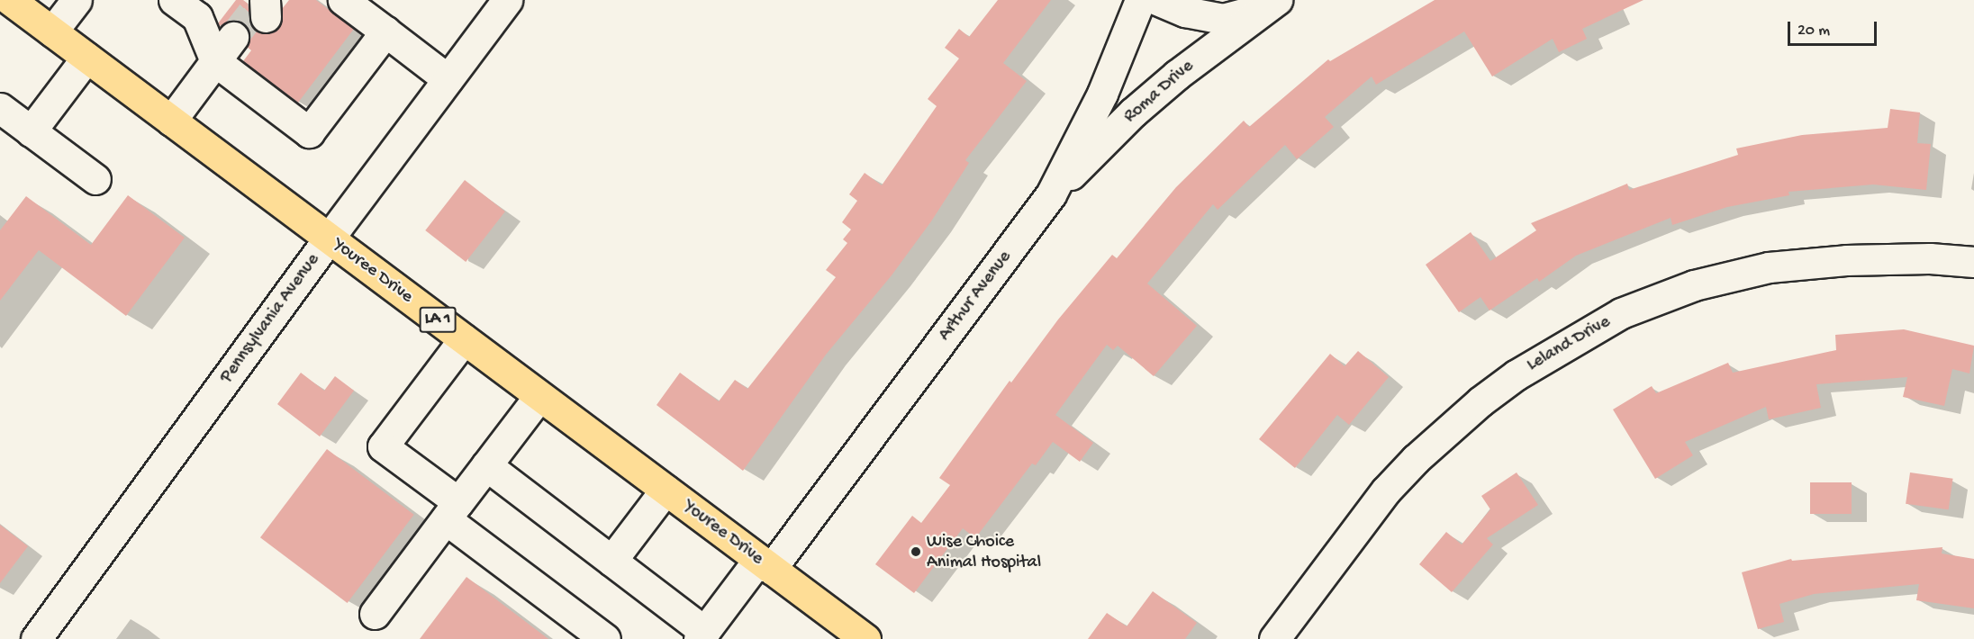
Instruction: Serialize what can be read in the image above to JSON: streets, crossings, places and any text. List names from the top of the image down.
{
  "streets": {
    "main road": ["Youree Drive", "LA 1"],
    "street": [
      "Roma Drive",
      "Arthur Avenue",
      "Pennsylvania Avenue",
      "Leland Drive"
    ]
  },
  "crossings": [
    ["Roma Drive", "Arthur Avenue"],
    ["Youree Drive", "Arthur Avenue"],
    ["Youree Drive", "Pennsylvania Avenue"]
  ],
  "places": ["Wise Choice Animal Hospital"],
  "scale_bar": "20 m"
}
